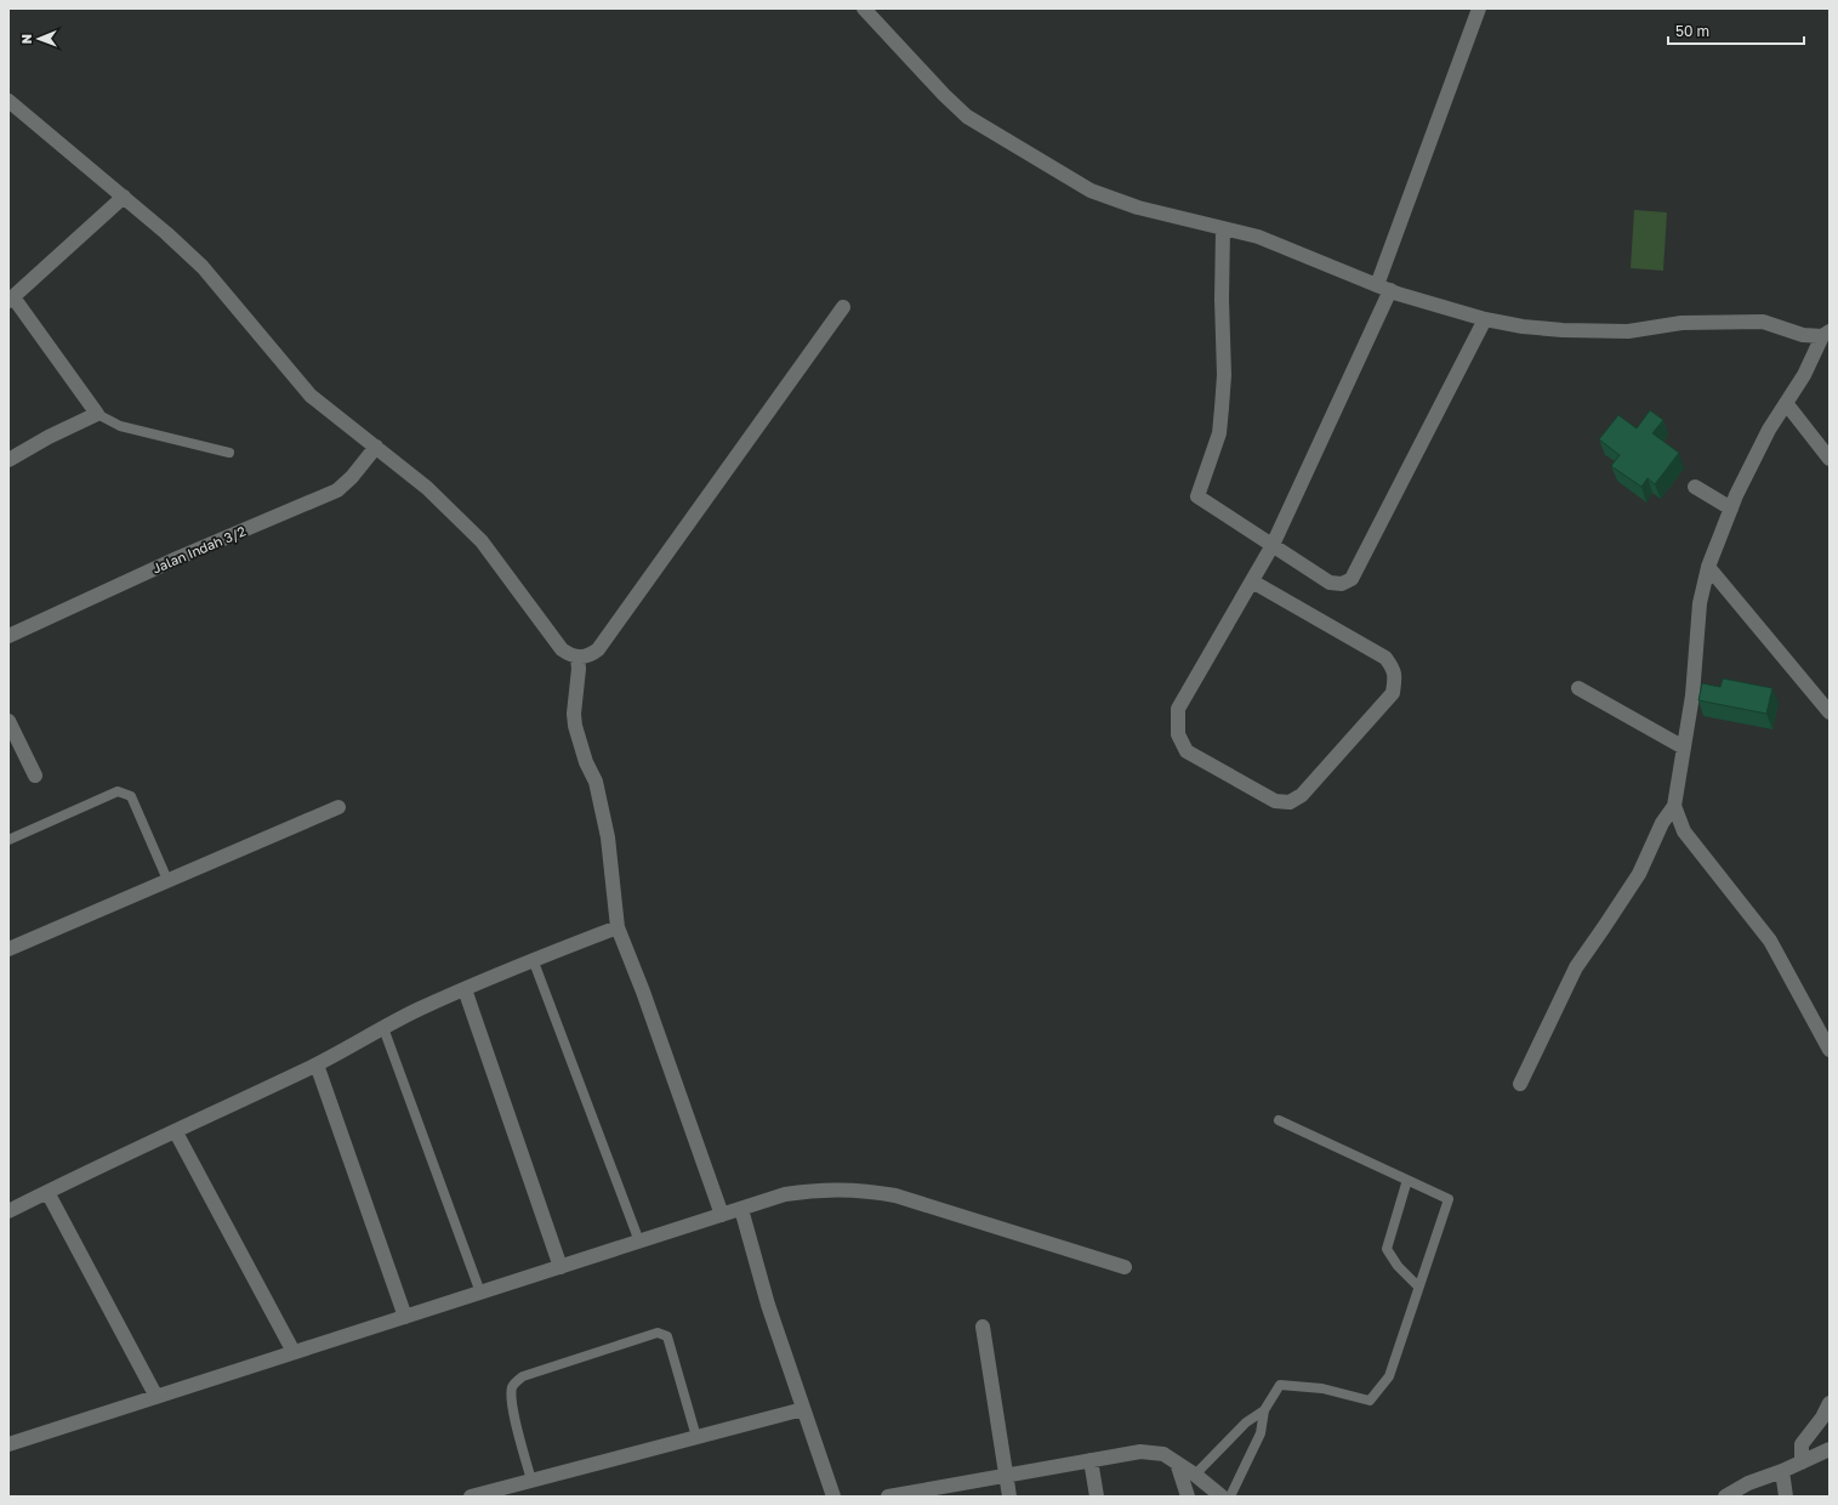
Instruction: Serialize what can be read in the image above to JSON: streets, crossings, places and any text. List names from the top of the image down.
{
  "streets": {
    "street": ["Jalan Indah 3/2"]
  },
  "scale_bar": "50 m",
  "north": "left"
}
